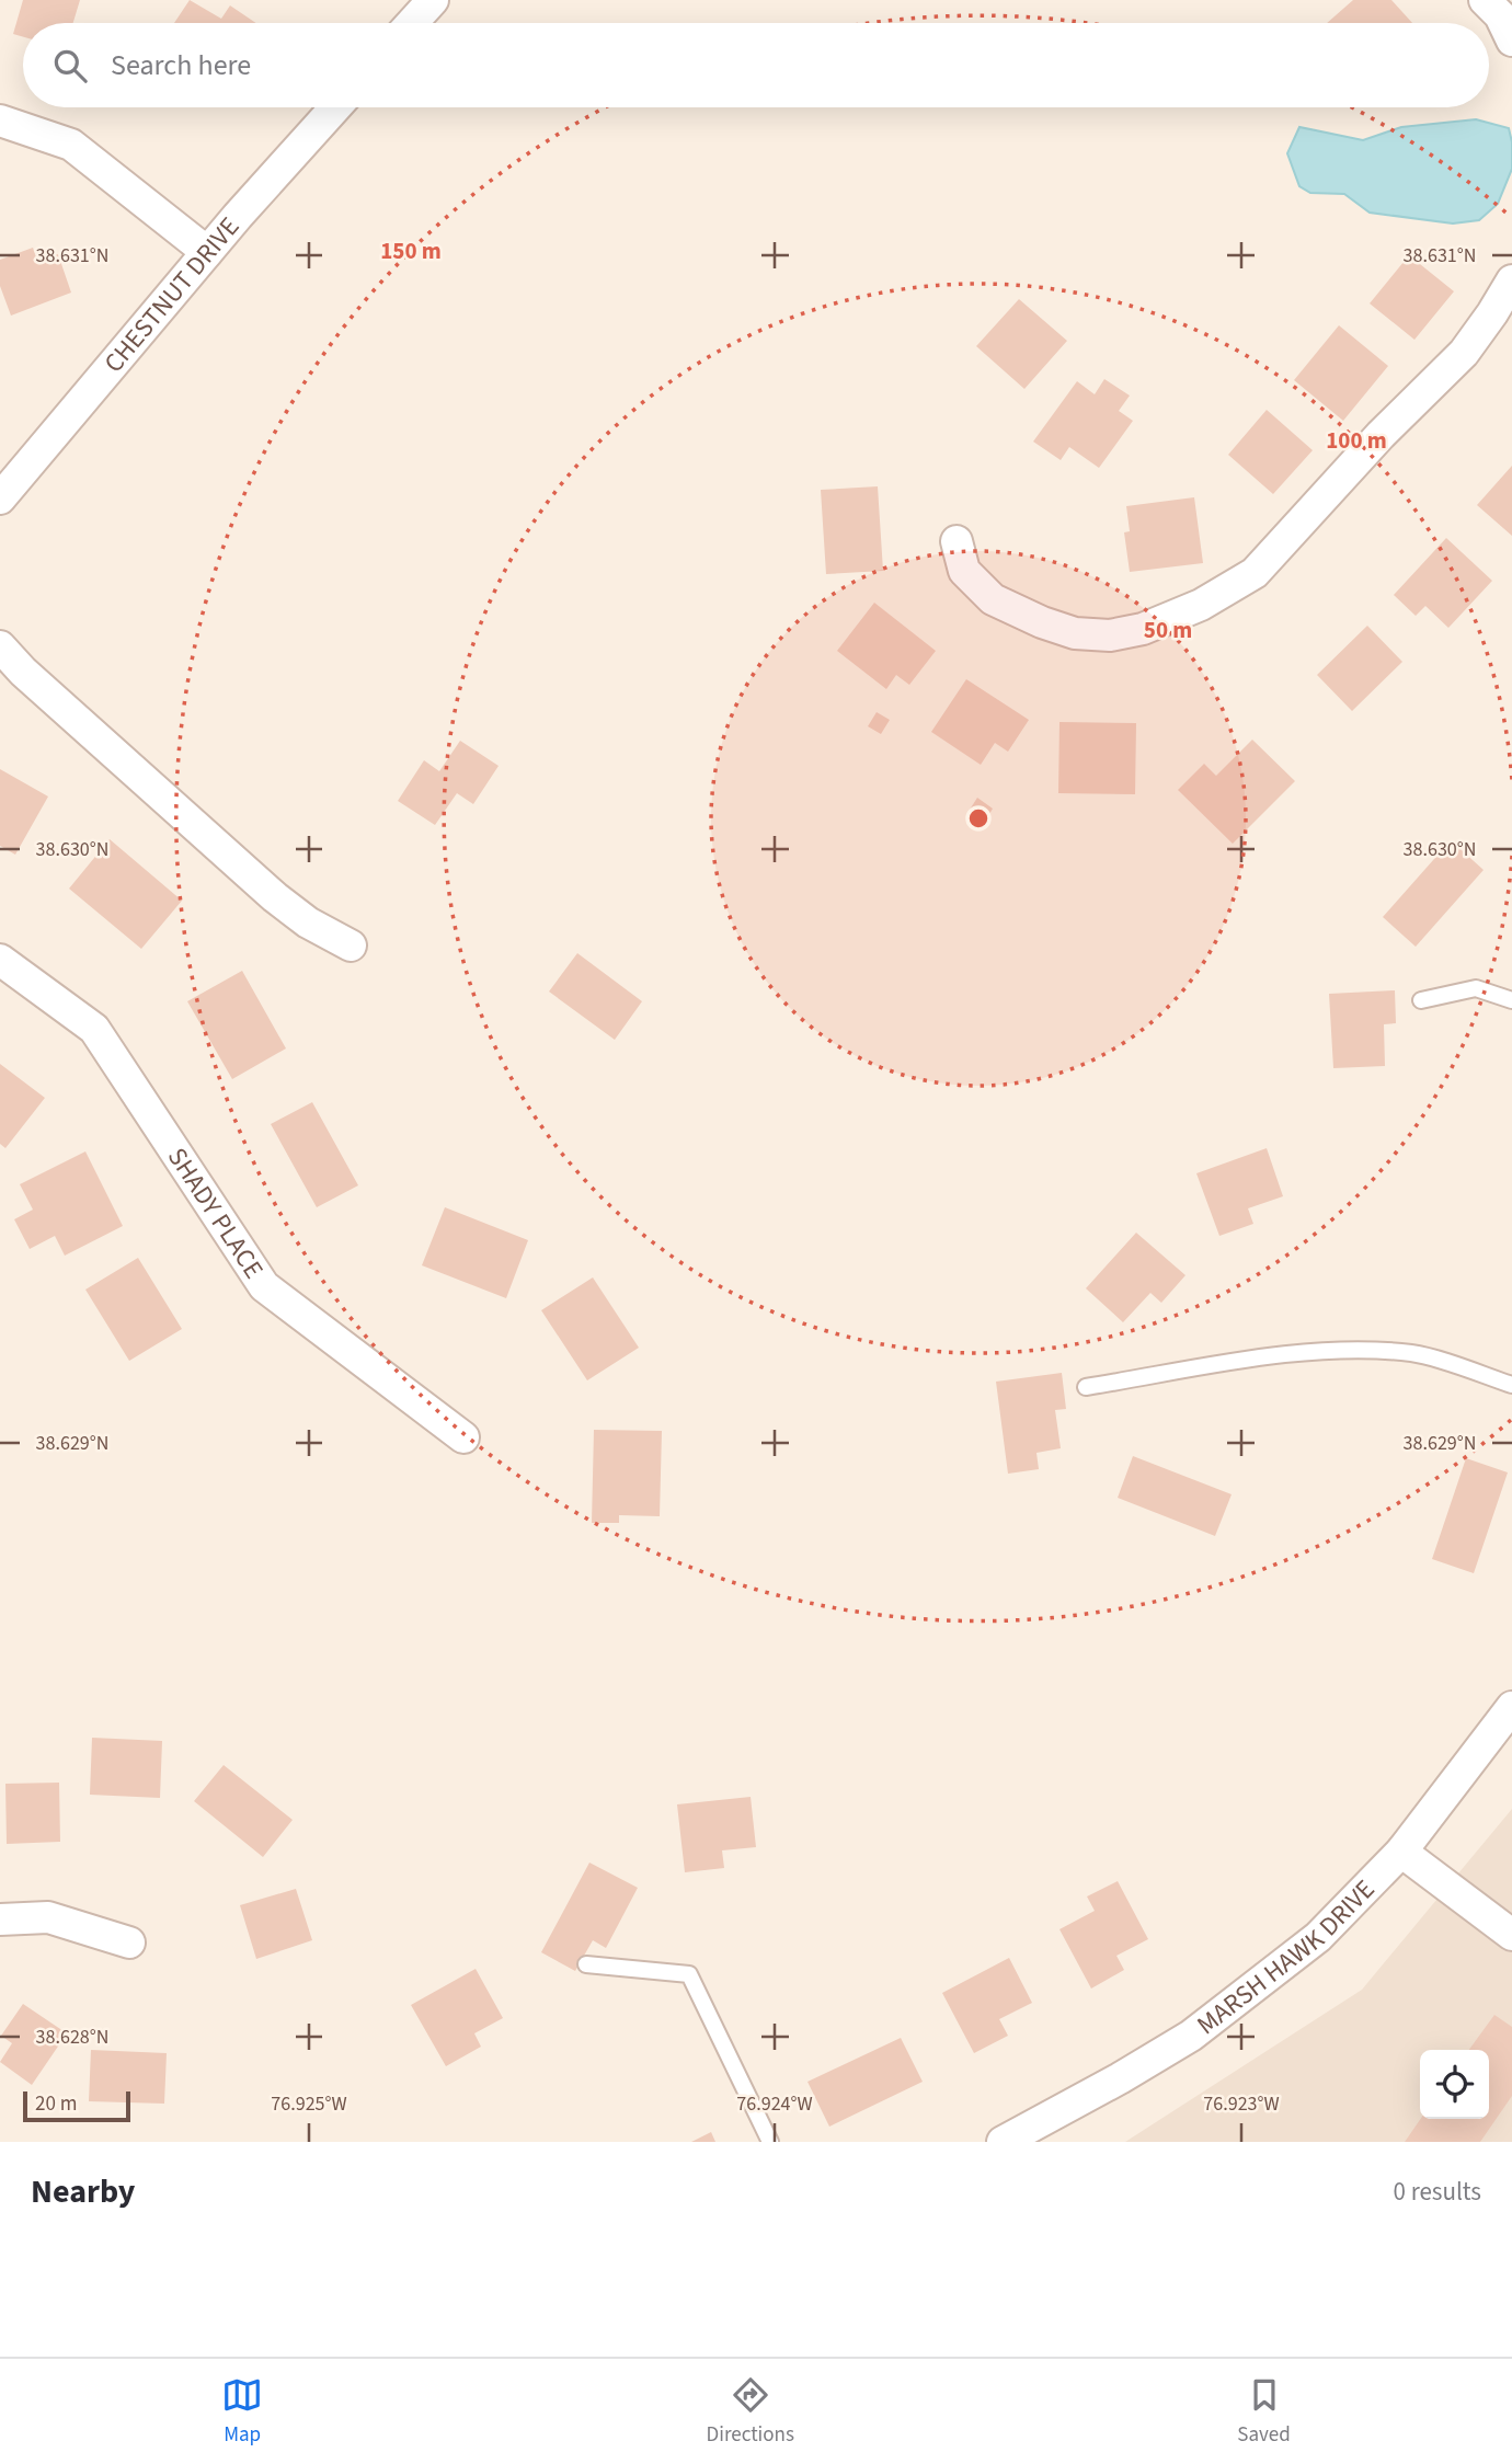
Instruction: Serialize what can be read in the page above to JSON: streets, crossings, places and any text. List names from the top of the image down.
{
  "streets": {
    "street": ["CHESTNUT DRIVE", "SHADY PLACE", "MARSH HAWK DRIVE"]
  },
  "scale_bar": "20 m",
  "page": {
    "search": "Search here",
    "scale": "20 m",
    "heading": ["Nearby", "0 results"],
    "nav": ["Map", "Directions", "Saved"]
  },
  "coordinates": [
    "38.631°N",
    "38.630°N",
    "38.629°N",
    "38.628°N",
    "76.925°W",
    "76.924°W",
    "76.923°W"
  ],
  "rings": ["150 m", "100 m", "50 m"]
}
